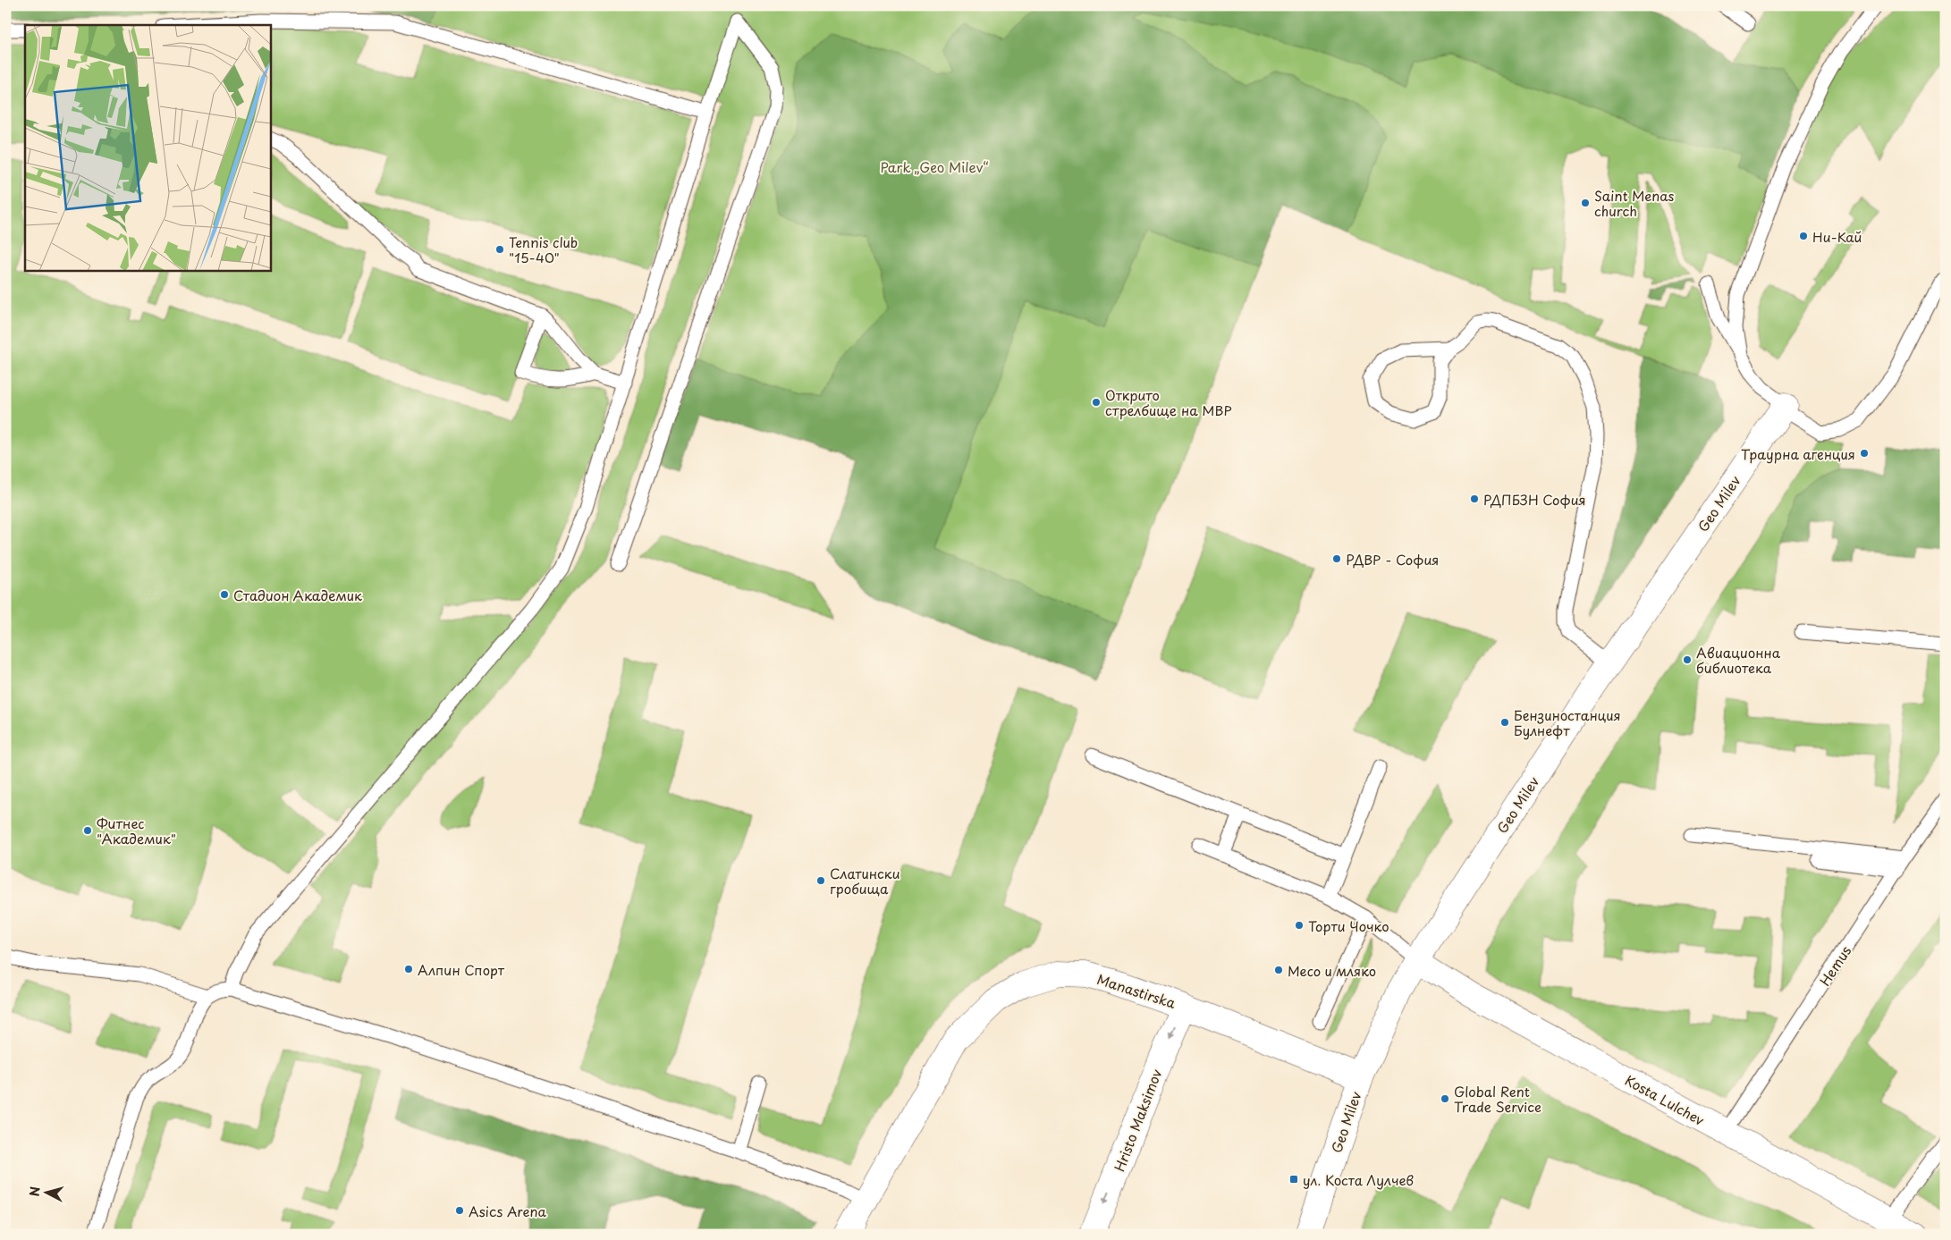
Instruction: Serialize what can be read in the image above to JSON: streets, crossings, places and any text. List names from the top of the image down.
{
  "streets": {
    "street": [
      "Geo Milev",
      "Manastirska",
      "Kosta Lulchev",
      "Hristo Maksimov"
    ],
    "lane": ["Hemus"]
  },
  "crossings": [
    ["Geo Milev", "Manastirska"],
    ["Geo Milev", "Kosta Lulchev"],
    ["Hemus", "Kosta Lulchev"],
    ["Manastirska", "Hristo Maksimov"]
  ],
  "one_way": ["Hristo Maksimov"],
  "parks": ["Park „Geo Milev“"],
  "places": {
    "other": [
      "Saint Menas church",
      "Ни-Кай",
      "Tennis club \"15-40\"",
      "Открито стрелбище на МВР",
      "Траурна агенция",
      "РДПБЗН София",
      "РДВР - София",
      "Стадион Академик",
      "Авиационна библиотека",
      "Бензиностанция Булнефт",
      "Фитнес \"Академик\"",
      "Слатински гробища",
      "Торти Чочко",
      "Алпин Спорт",
      "Месо и мляко",
      "Global Rent Trade Service",
      "Asics Arena"
    ],
    "transit": ["ул. Коста Лулчев"]
  },
  "north": "left"
}
